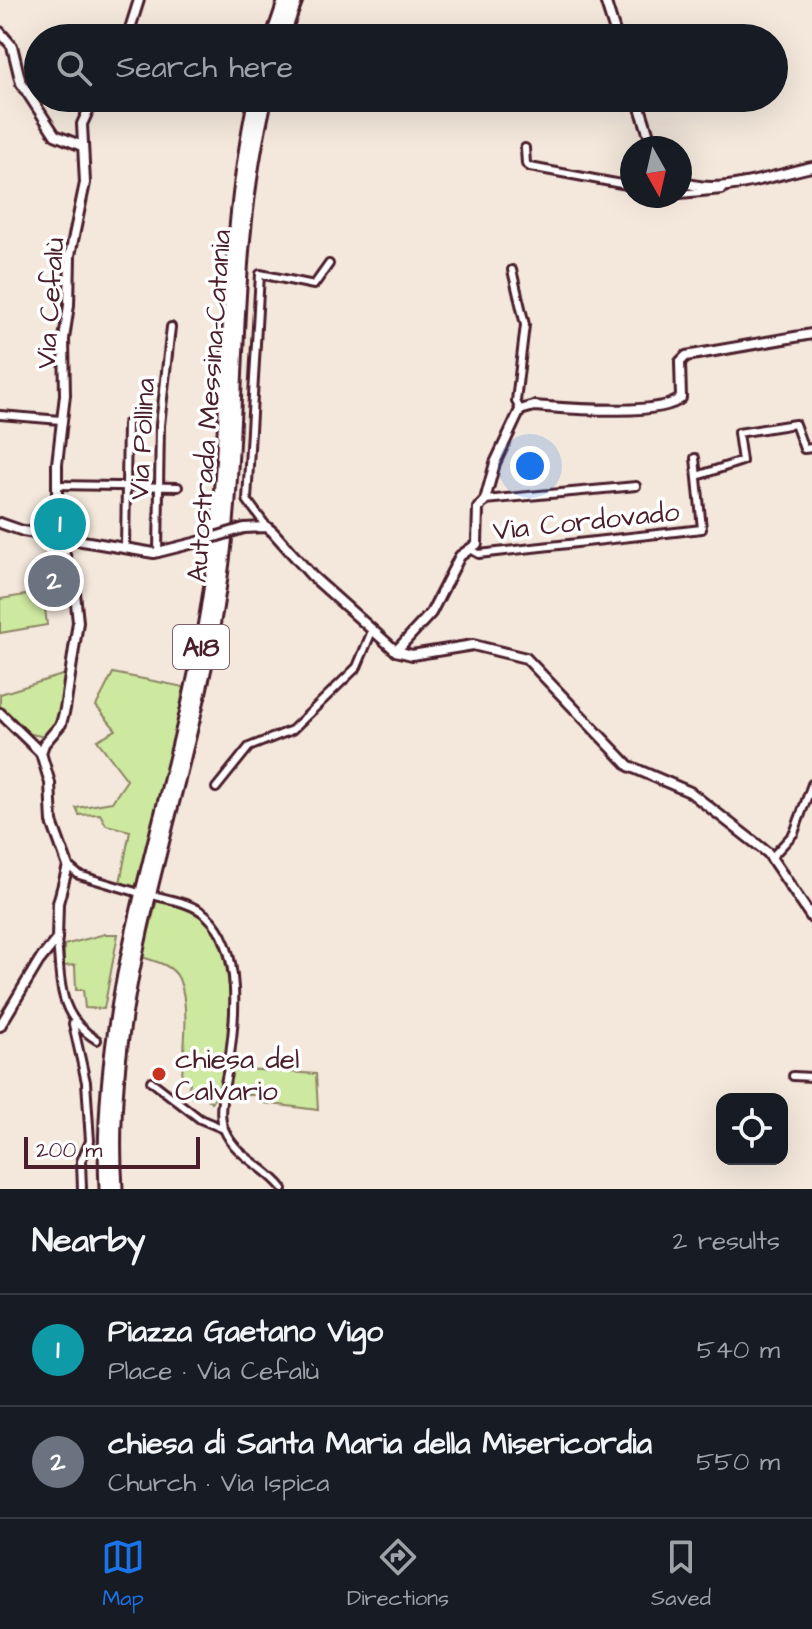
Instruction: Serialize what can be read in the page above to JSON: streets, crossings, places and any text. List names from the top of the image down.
{
  "streets": {
    "highway": ["Autostrada Messina-Catania", "A18"],
    "street": ["Via Cefalù", "Via Pollina", "Via Cordovado"]
  },
  "places": ["chiesa del Calvario"],
  "scale_bar": "200 m",
  "north": "bottom",
  "page": {
    "search": "Search here",
    "pins": ["1", "2"],
    "scale": "200 m",
    "heading": ["Nearby", "2 results"],
    "list": [
      {
        "mark": "1",
        "name": "Piazza Gaetano Vigo",
        "note": "Place · Via Cefalù",
        "value": "540 m"
      },
      {
        "mark": "2",
        "name": "chiesa di Santa Maria della Misericordia",
        "note": "Church · Via Ispica",
        "value": "550 m"
      }
    ],
    "nav": ["Map", "Directions", "Saved"]
  }
}
